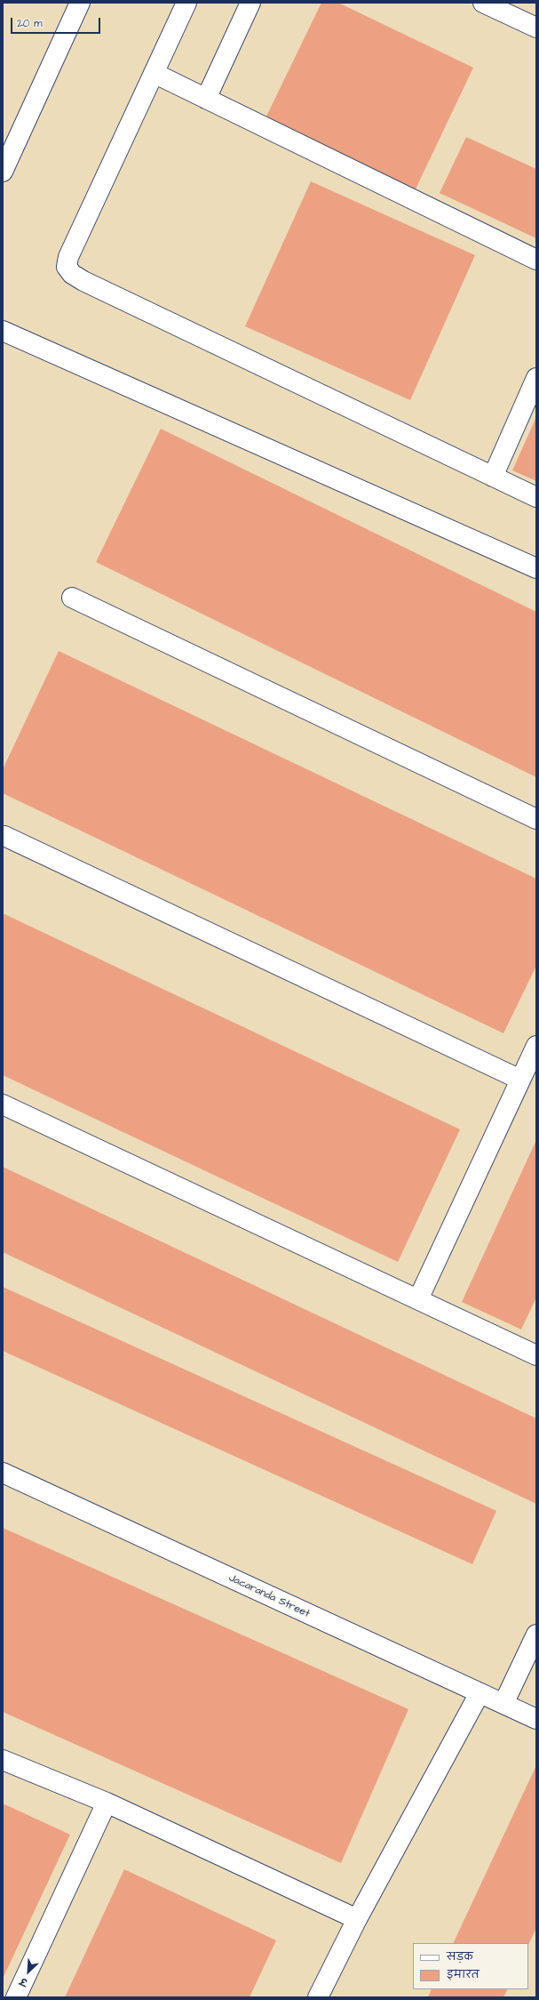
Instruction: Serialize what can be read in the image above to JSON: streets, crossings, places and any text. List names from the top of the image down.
{
  "streets": {
    "street": ["Jacaranda Street"]
  },
  "legend": ["सड़क", "इमारत"],
  "scale_bar": "20 m",
  "north": "bottom left"
}
